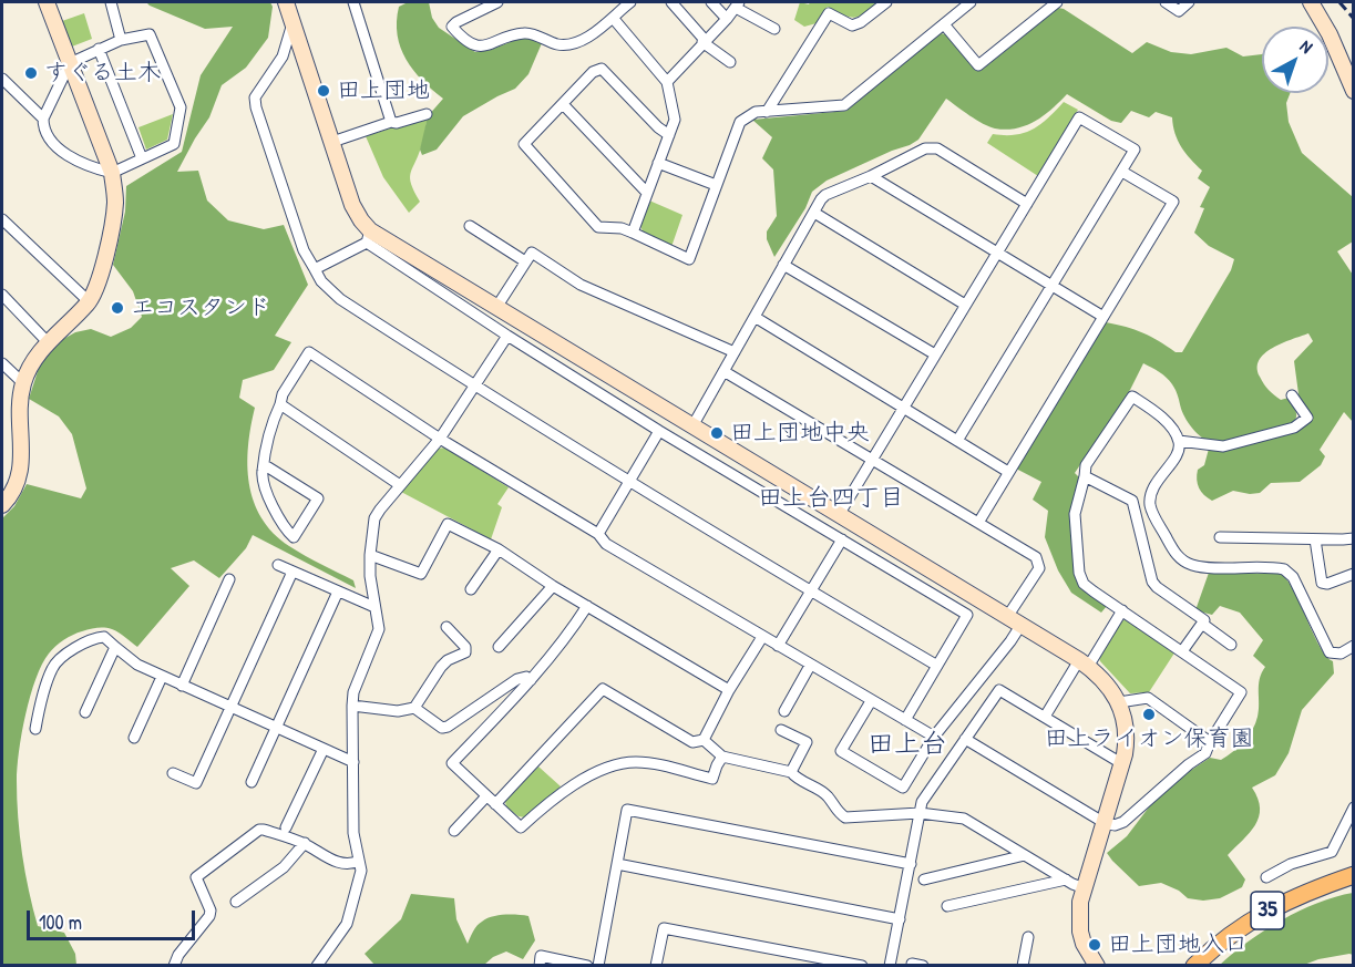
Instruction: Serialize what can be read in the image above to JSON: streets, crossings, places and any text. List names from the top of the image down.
{
  "streets": {
    "main road": ["35"]
  },
  "districts": ["田上台四丁目", "田上台"],
  "places": [
    "すぐる土木",
    "田上団地",
    "エコスタンド",
    "田上団地中央",
    "田上ライオン保育園",
    "田上団地入口"
  ],
  "scale_bar": "100 m",
  "north": "top right"
}
